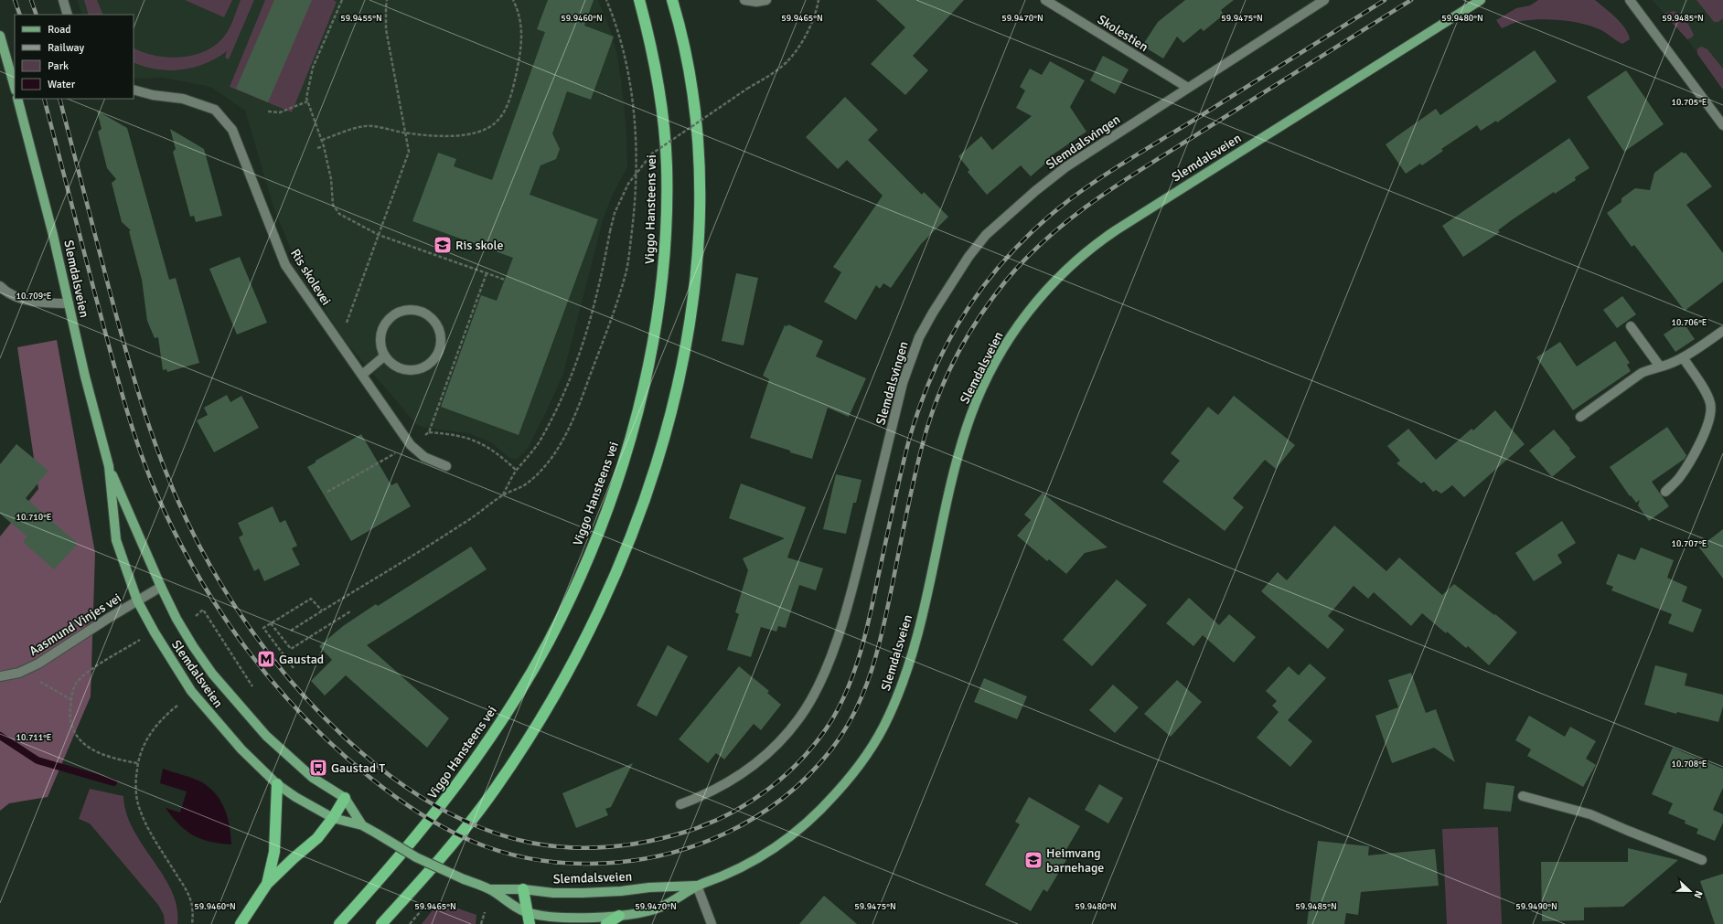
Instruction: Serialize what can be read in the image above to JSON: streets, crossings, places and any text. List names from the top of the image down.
{
  "streets": {
    "highway": ["Viggo Hansteens vei"],
    "main road": ["Slemdalsveien"],
    "street": [
      "Skolestien",
      "Slemdalsvingen",
      "Ris skolevei",
      "Aasmund Vinjes vei"
    ]
  },
  "crossings": [
    ["Skolestien", "Slemdalsvingen"],
    ["Slemdalsveien", "Aasmund Vinjes vei"]
  ],
  "places": {
    "school or university": ["Ris skole", "Heimvang barnehage"],
    "metro station": ["Gaustad"],
    "bus stop": ["Gaustad T"]
  },
  "legend": [
    "Road",
    "Railway",
    "Park",
    "Water"
  ],
  "north": "right",
  "coordinates": [
    "59.9460°N",
    "59.9465°N",
    "59.9470°N",
    "59.9475°N",
    "59.9480°N",
    "59.9485°N",
    "59.9455°N",
    "10.705°E",
    "10.709°E",
    "10.706°E",
    "10.710°E",
    "10.707°E",
    "10.711°E",
    "10.708°E",
    "59.9490°N"
  ]
}
